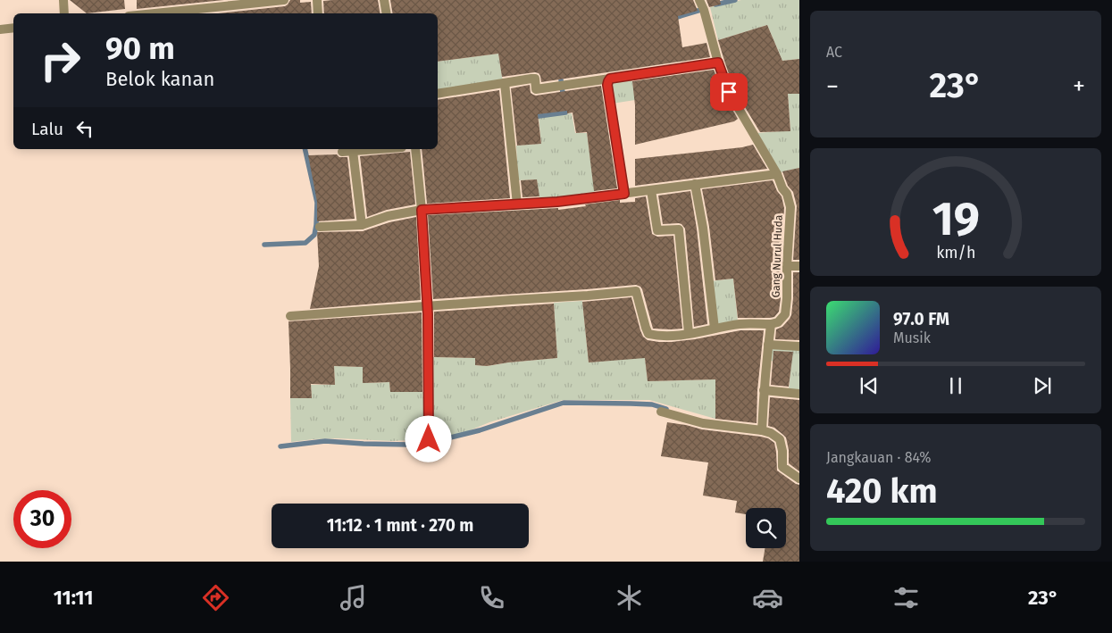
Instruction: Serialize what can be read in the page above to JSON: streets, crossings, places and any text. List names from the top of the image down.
{
  "streets": {
    "street": ["Gang Nurul Huda"]
  },
  "page": {
    "tile": [
      "AC",
      ["Jangkauan · 84%", "420 km"]
    ],
    "turn": ["90 m", "Belok kanan"],
    "heat": ["−", "23°", "+"],
    "then": "Lalu",
    "song": ["97.0 FM", "Musik"],
    "limit": "30",
    "trip": "11:12 · 1 mnt · 270 m",
    "tabs": ["11:11", "23°"],
    "gauge": ["19", "km/h"]
  }
}
